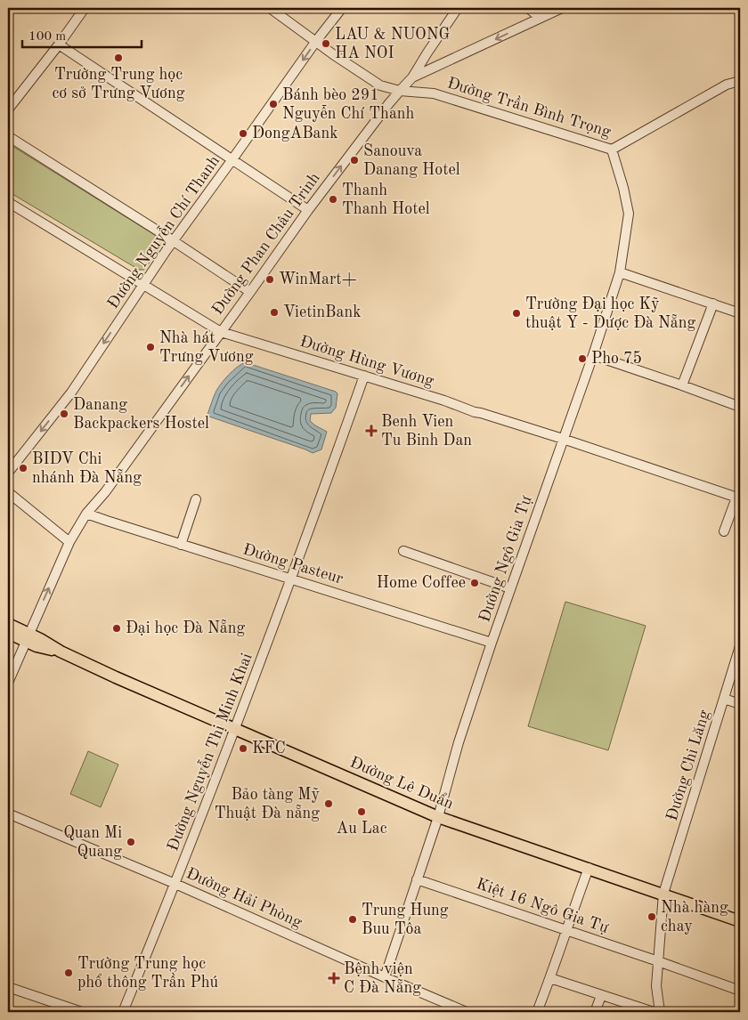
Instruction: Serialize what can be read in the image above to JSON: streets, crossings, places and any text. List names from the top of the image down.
{
  "streets": {
    "main road": ["Đường Lê Duẩn"],
    "street": [
      "Đường Trần Bình Trọng",
      "Đường Nguyễn Chí Thanh",
      "Đường Phan Châu Trinh",
      "Đường Hùng Vương",
      "Đường Ngô Gia Tự",
      "Đường Pasteur",
      "Đường Nguyễn Thị Minh Khai",
      "Đường Chi Lăng",
      "Đường Hải Phòng",
      "Kiệt 16 Ngô Gia Tự"
    ]
  },
  "crossings": [
    ["Đường Trần Bình Trọng", "Đường Nguyễn Chí Thanh"],
    ["Đường Trần Bình Trọng", "Đường Phan Châu Trinh"],
    ["Đường Trần Bình Trọng", "Đường Ngô Gia Tự"],
    ["Đường Nguyễn Chí Thanh", "Đường Hùng Vương"],
    ["Đường Phan Châu Trinh", "Đường Hùng Vương"],
    ["Đường Phan Châu Trinh", "Đường Pasteur"],
    ["Đường Phan Châu Trinh", "Đường Lê Duẩn"],
    ["Đường Hùng Vương", "Đường Ngô Gia Tự"],
    ["Đường Hùng Vương", "Đường Nguyễn Thị Minh Khai"],
    ["Đường Ngô Gia Tự", "Đường Pasteur"],
    ["Đường Ngô Gia Tự", "Đường Lê Duẩn"],
    ["Đường Ngô Gia Tự", "Đường Hải Phòng"],
    ["Đường Ngô Gia Tự", "Kiệt 16 Ngô Gia Tự"],
    ["Đường Pasteur", "Đường Nguyễn Thị Minh Khai"],
    ["Đường Nguyễn Thị Minh Khai", "Đường Lê Duẩn"],
    ["Đường Nguyễn Thị Minh Khai", "Đường Hải Phòng"],
    ["Đường Chi Lăng", "Đường Lê Duẩn"],
    ["Đường Chi Lăng", "Kiệt 16 Ngô Gia Tự"]
  ],
  "one_way": ["Đường Nguyễn Chí Thanh", "Đường Phan Châu Trinh"],
  "places": {
    "other": [
      "LAU & NUONG HA NOI",
      "Trường Trung học cơ sở Trưng Vương",
      "Bánh bèo 291 Nguyễn Chí Thanh",
      "DongABank",
      "Sanouva Danang Hotel",
      "Thanh Thanh Hotel",
      "WinMart+",
      "VietinBank",
      "Trường Đại học Kỹ thuật Y - Dược Đà Nẵng",
      "Nhà hát Trưng Vương",
      "Pho 75",
      "Danang Backpackers Hostel",
      "BIDV Chi nhánh Đà Nẵng",
      "Home Coffee",
      "Đại học Đà Nẵng",
      "KFC",
      "Bảo tàng Mỹ Thuật Đà nẵng",
      "Au Lac",
      "Quan Mi Quang",
      "Nhà hàng chay",
      "Trung Hung Buu Tôa",
      "Trường Trung học phổ thông Trần Phú"
    ],
    "health": ["Benh Vien Tu Binh Dan", "Bệnh viện C Đà Nẵng"]
  },
  "scale_bar": "100 m"
}
